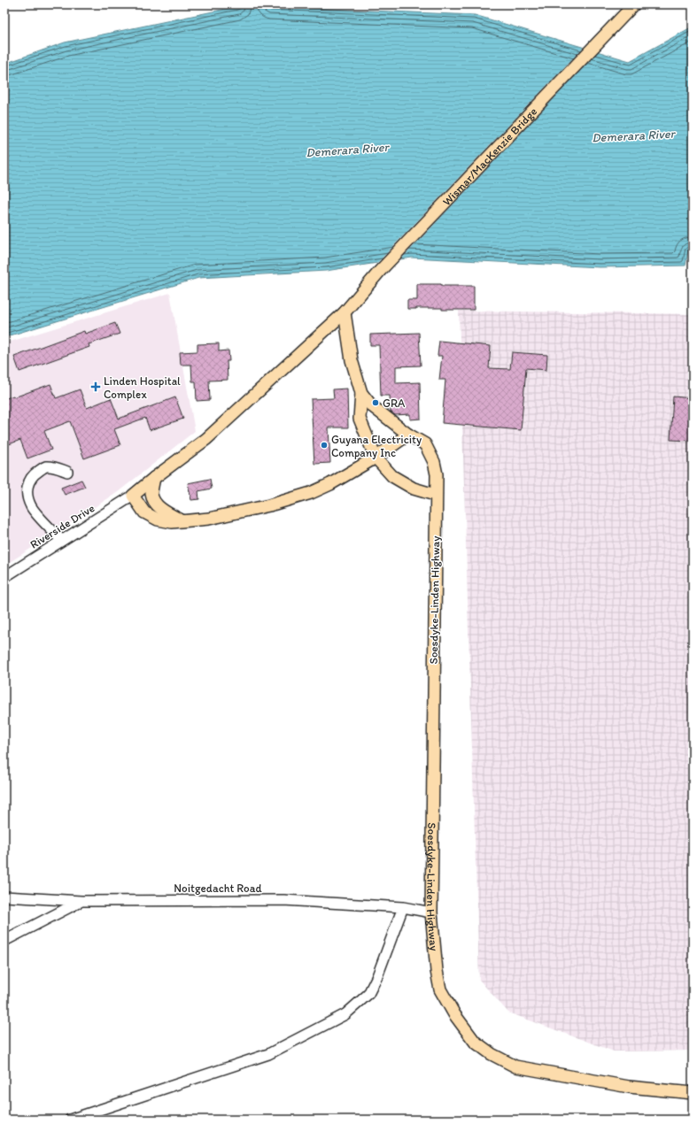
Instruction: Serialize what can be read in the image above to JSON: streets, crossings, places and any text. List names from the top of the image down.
{
  "streets": {
    "main road": ["Wismar/MacKenzie Bridge", "Soesdyke-Linden Highway"],
    "street": ["Riverside Drive", "Noitgedacht Road"]
  },
  "crossings": [
    ["Wismar/MacKenzie Bridge", "Soesdyke-Linden Highway"],
    ["Soesdyke-Linden Highway", "Noitgedacht Road"]
  ],
  "water": ["Demerara River"],
  "places": {
    "health": ["Linden Hospital Complex"],
    "other": ["GRA", "Guyana Electricity Company Inc"]
  }
}
